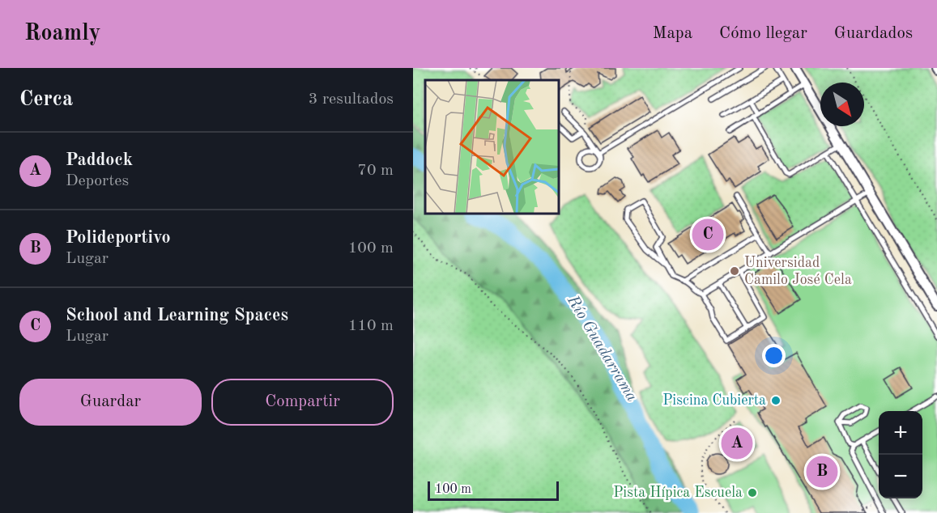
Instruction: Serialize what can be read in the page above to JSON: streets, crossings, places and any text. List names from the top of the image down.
{
  "water": ["Río Guadarrama"],
  "places": ["Universidad Camilo José Cela", "Piscina Cubierta", "Pista Hípica Escuela"],
  "scale_bar": "100 m",
  "north": "bottom right",
  "page": {
    "header": "Roamly",
    "nav": ["Mapa", "Cómo llegar", "Guardados"],
    "heading": ["Cerca", "3 resultados"],
    "list": [
      {
        "mark": "A",
        "name": "Paddock",
        "note": "Deportes",
        "value": "70 m"
      },
      {
        "mark": "B",
        "name": "Polideportivo",
        "note": "Lugar",
        "value": "100 m"
      },
      {
        "mark": "C",
        "name": "School and Learning Spaces",
        "note": "Lugar",
        "value": "110 m"
      }
    ],
    "pins": ["C", "A", "B"],
    "buttons": ["Guardar", "Compartir"],
    "map_buttons": ["+", "−"],
    "scale": "100 m"
  }
}
